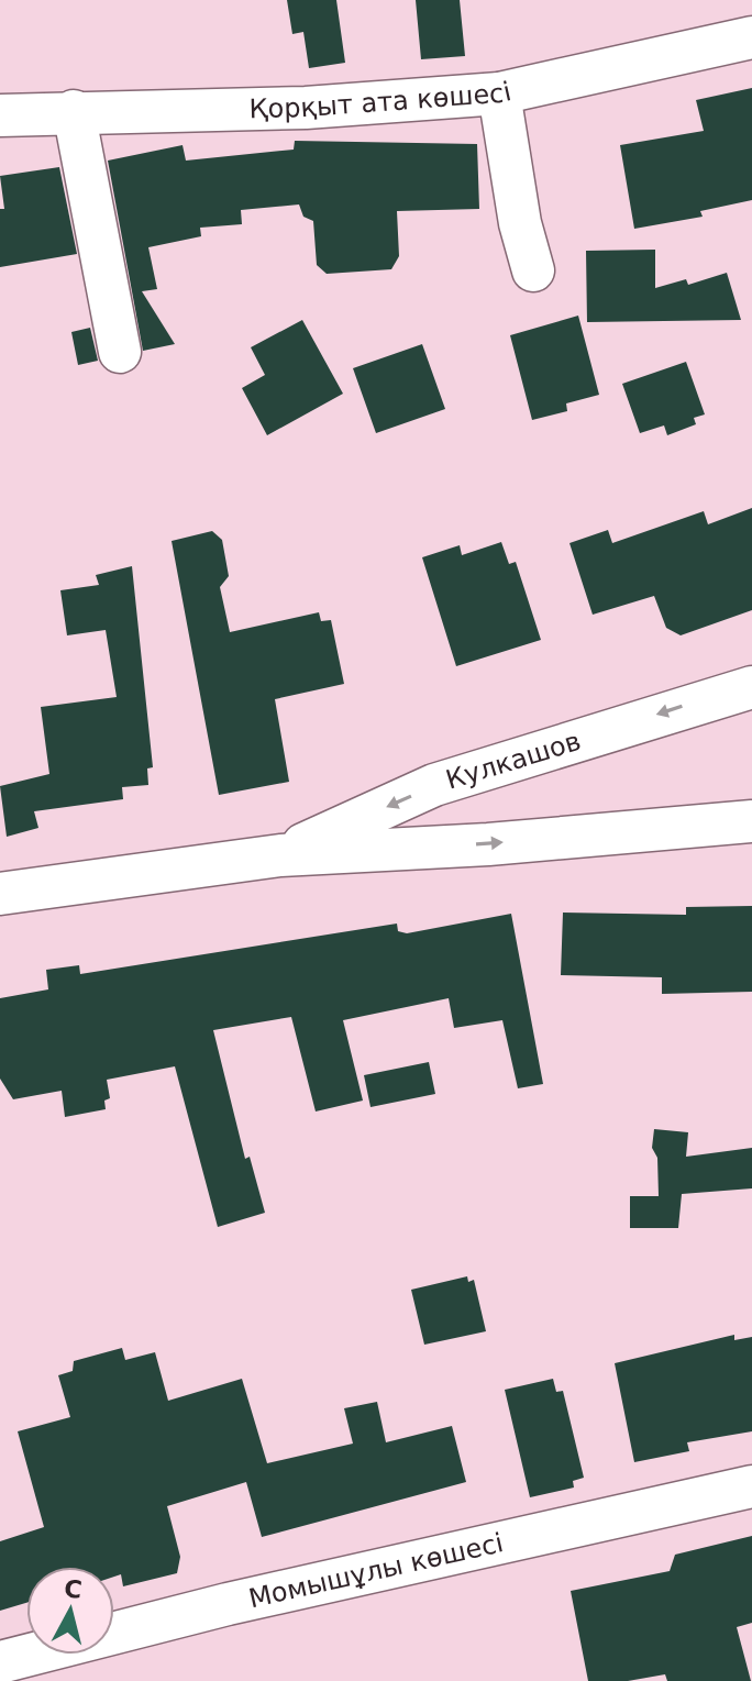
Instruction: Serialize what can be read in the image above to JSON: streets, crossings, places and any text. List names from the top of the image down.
{
  "streets": {
    "street": ["Қорқыт ата көшесі", "Кулкашов", "Момышұлы көшесі"]
  },
  "north": "top"
}
